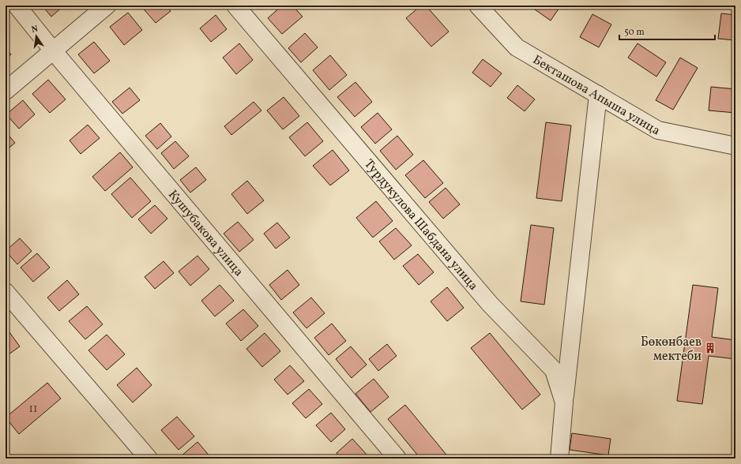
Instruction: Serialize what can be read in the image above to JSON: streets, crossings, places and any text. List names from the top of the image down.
{
  "streets": {
    "street": ["Бекташова Апыша улица", "Турдукулова Шабдана улица", "Кушубакова улица"]
  },
  "places": {
    "building": ["Бөкөнбаев мектеби"]
  },
  "house_numbers": ["11"],
  "scale_bar": "50 m",
  "north": "top"
}
